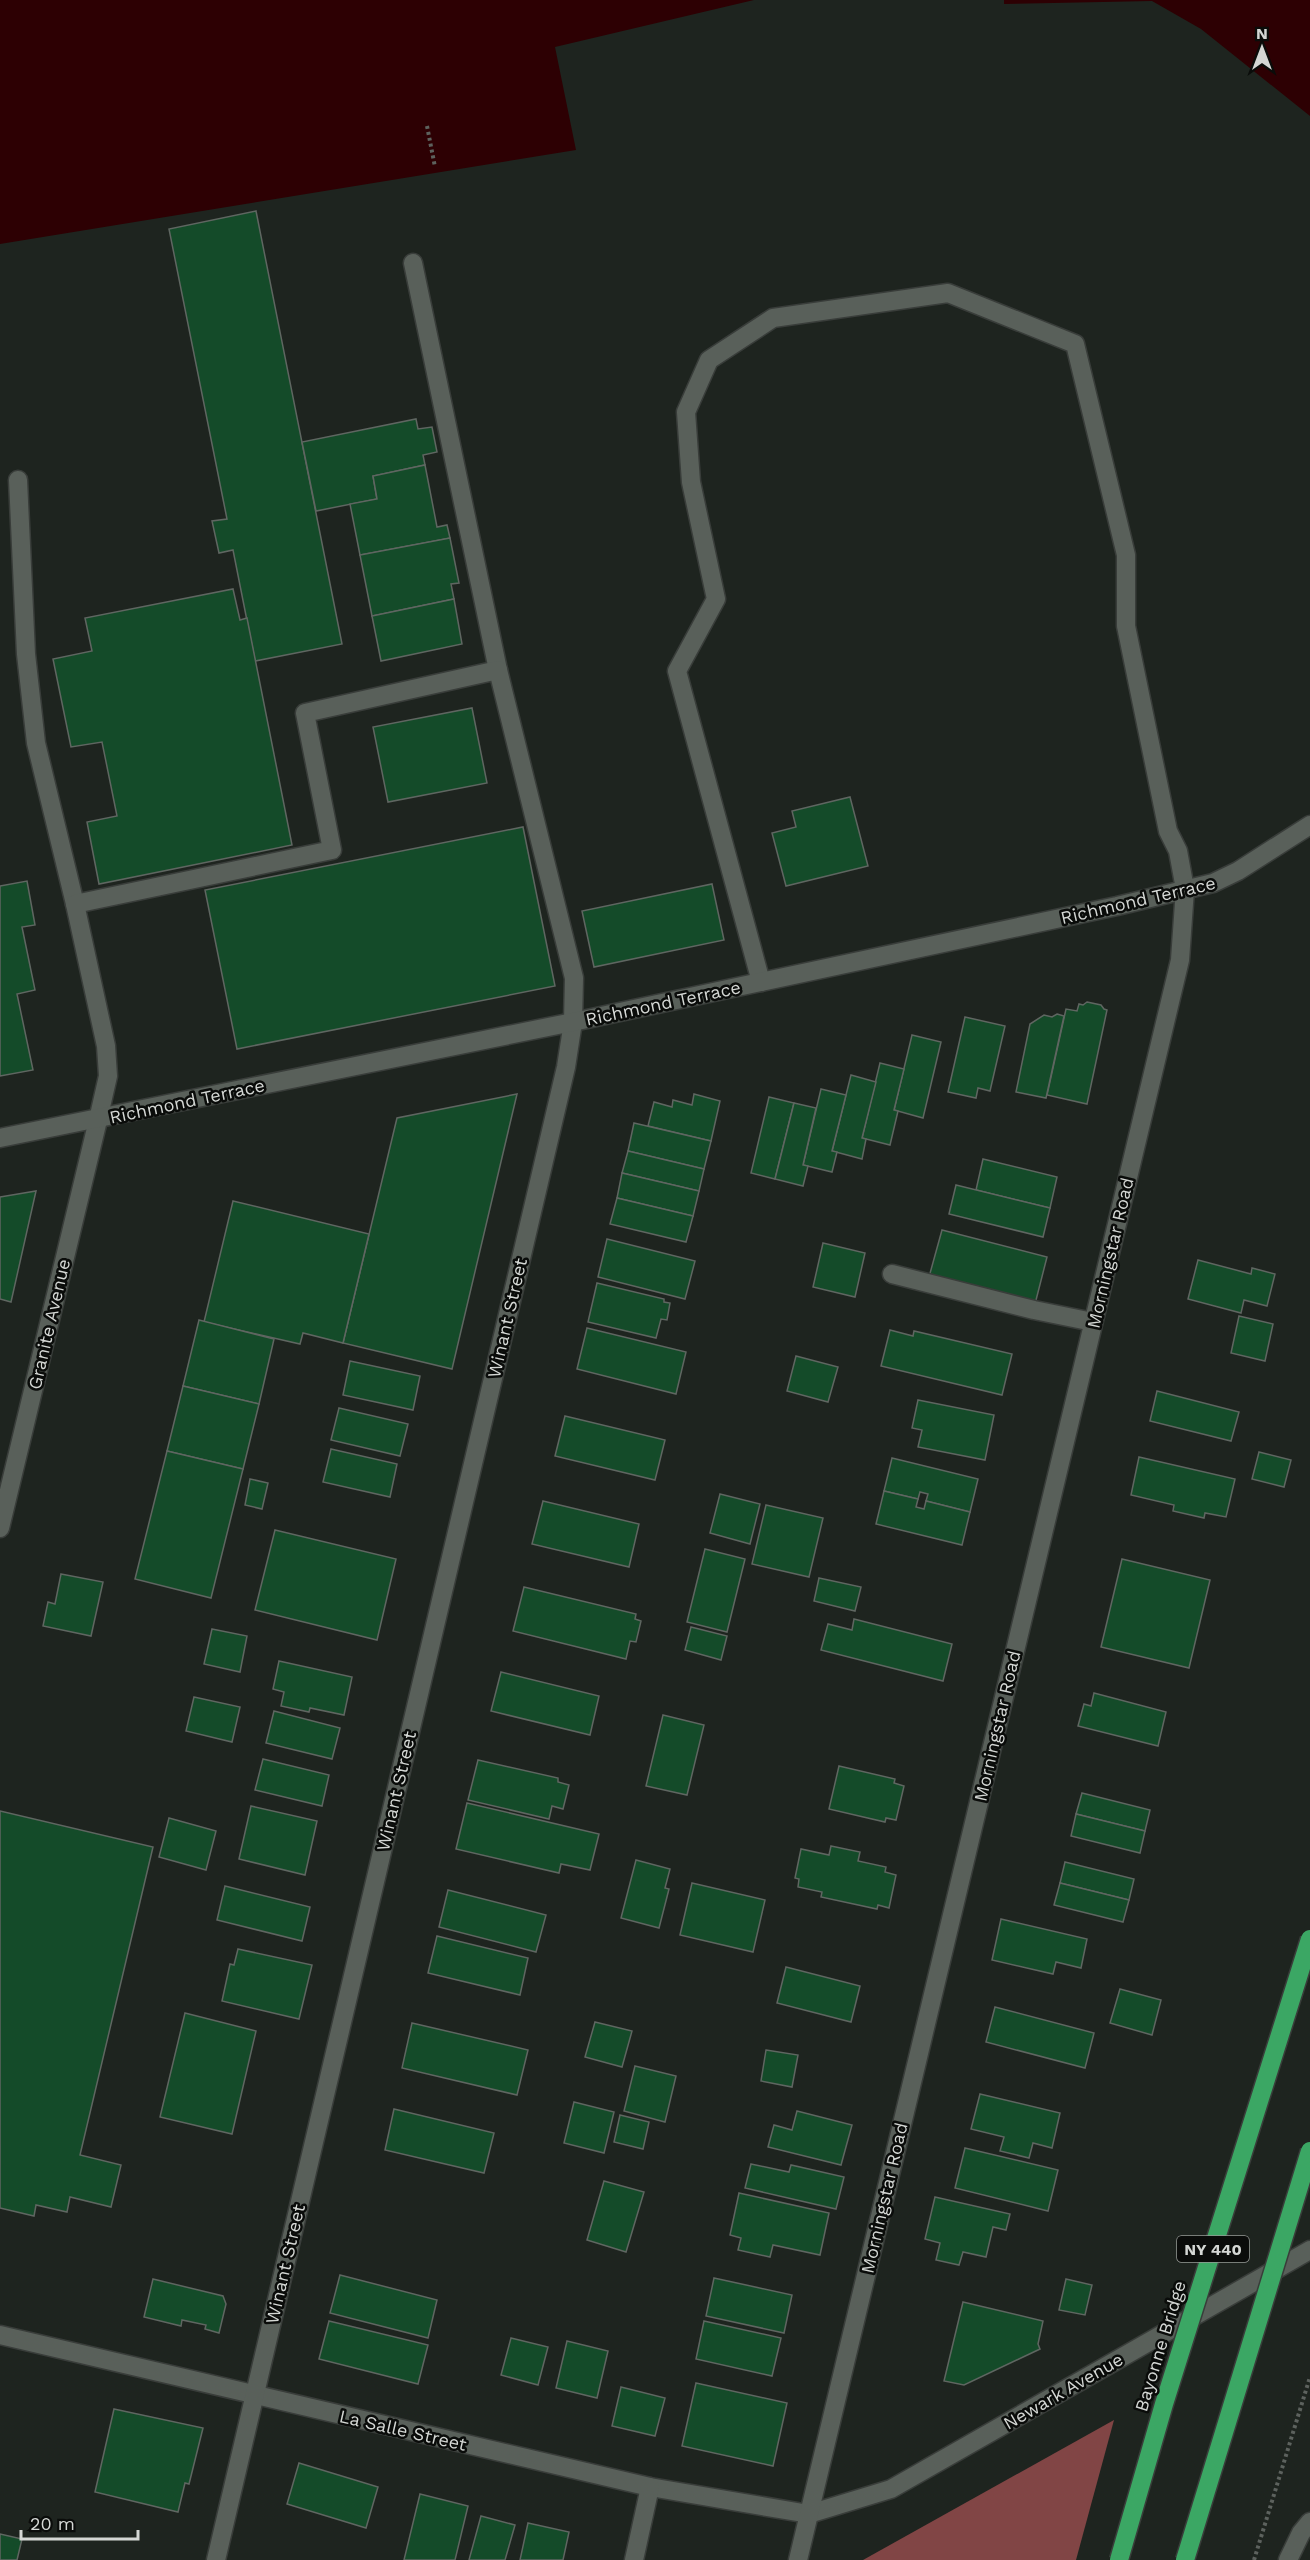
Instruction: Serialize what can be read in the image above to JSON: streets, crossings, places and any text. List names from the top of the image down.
{
  "streets": {
    "highway": ["NY 440", "Bayonne Bridge"],
    "street": [
      "Richmond Terrace",
      "Morningstar Road",
      "Winant Street",
      "Granite Avenue",
      "Newark Avenue",
      "La Salle Street"
    ]
  },
  "crossings": [
    ["Richmond Terrace", "Morningstar Road"],
    ["Richmond Terrace", "Winant Street"],
    ["Richmond Terrace", "Granite Avenue"],
    ["Morningstar Road", "Newark Avenue"],
    ["Morningstar Road", "La Salle Street"],
    ["Winant Street", "La Salle Street"],
    ["Newark Avenue", "La Salle Street"]
  ],
  "scale_bar": "20 m",
  "north": "top"
}
